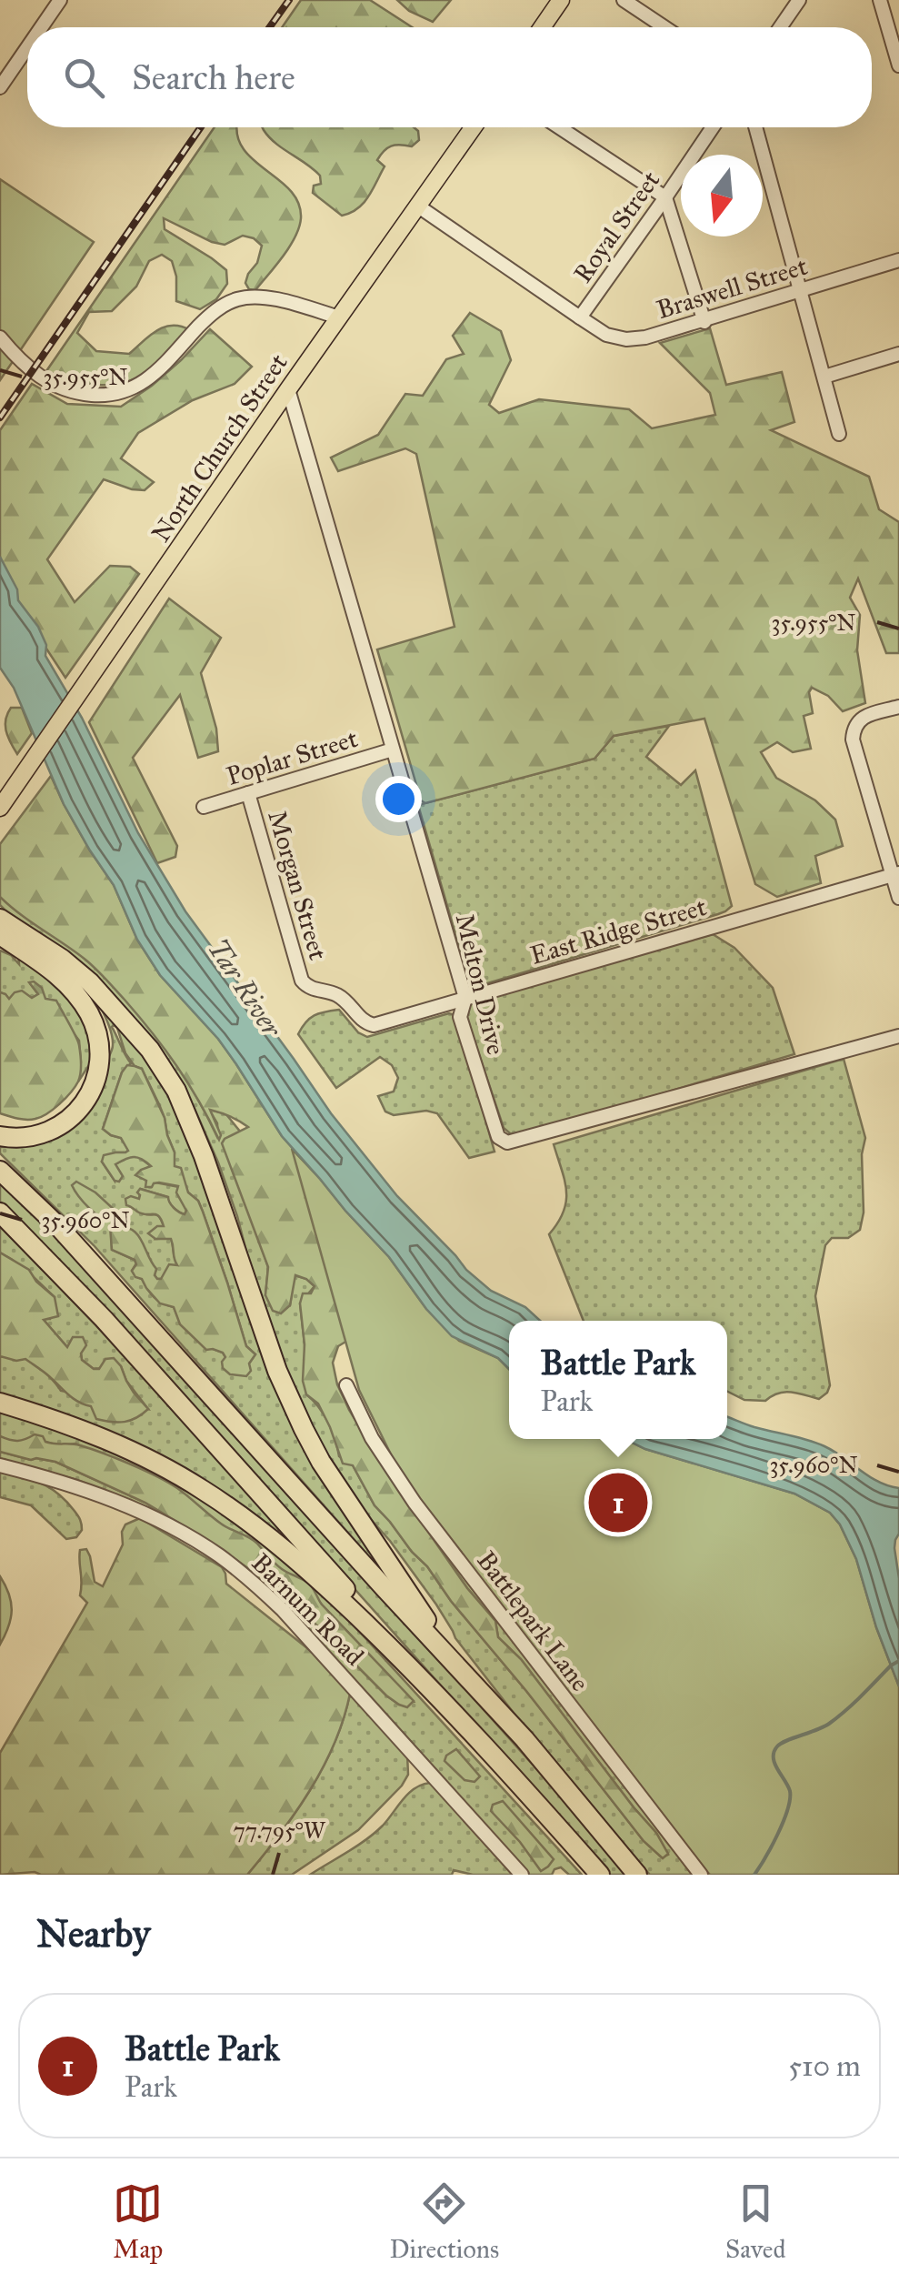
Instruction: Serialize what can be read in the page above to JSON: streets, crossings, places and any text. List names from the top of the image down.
{
  "streets": {
    "main road": ["North Church Street"],
    "street": [
      "Royal Street",
      "Braswell Street",
      "Poplar Street",
      "Morgan Street",
      "East Ridge Street",
      "Melton Drive",
      "Barnum Road",
      "Battlepark Lane"
    ]
  },
  "crossings": [
    ["Royal Street", "Braswell Street"],
    ["Braswell Street", "North Church Street"],
    ["North Church Street", "Melton Drive"],
    ["Poplar Street", "Morgan Street"],
    ["Poplar Street", "Melton Drive"],
    ["Morgan Street", "East Ridge Street"],
    ["East Ridge Street", "Melton Drive"]
  ],
  "water": ["Tar River"],
  "north": "bottom",
  "page": {
    "search": "Search here",
    "popup": ["Battle Park", "Park"],
    "pins": "1",
    "heading": "Nearby",
    "list": [
      {
        "mark": "1",
        "name": "Battle Park",
        "note": "Park",
        "value": "510 m"
      }
    ],
    "nav": ["Map", "Directions", "Saved"]
  },
  "coordinates": ["35.955°N", "35.960°N", "77.795°W"]
}
